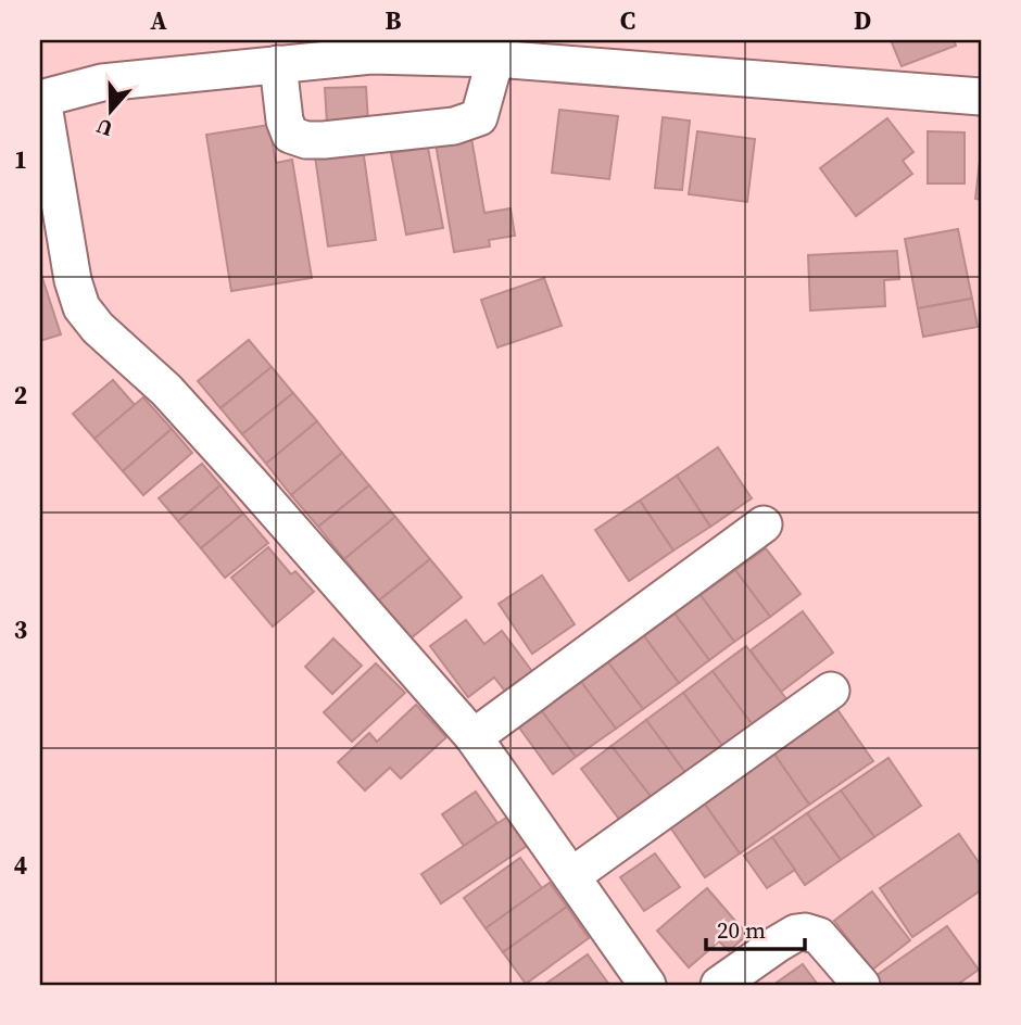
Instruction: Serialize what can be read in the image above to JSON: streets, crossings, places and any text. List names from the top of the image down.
{
  "scale_bar": "20 m",
  "north": "bottom",
  "grid": {
    "columns": [
      "A",
      "B",
      "C",
      "D"
    ],
    "rows": [
      "1",
      "2",
      "3",
      "4"
    ]
  }
}
